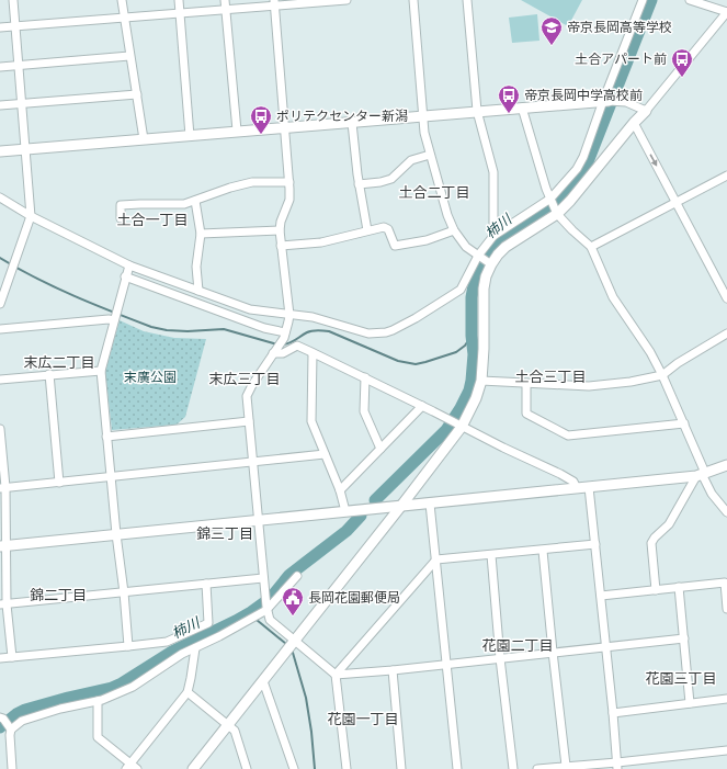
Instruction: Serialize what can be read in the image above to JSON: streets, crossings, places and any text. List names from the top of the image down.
{
  "districts": [
    "土合二丁目",
    "土合一丁目",
    "末広二丁目",
    "土合三丁目",
    "末広三丁目",
    "錦三丁目",
    "錦二丁目",
    "花園二丁目",
    "花園三丁目",
    "花園一丁目"
  ],
  "water": ["柿川"],
  "parks": ["末廣公園"],
  "places": {
    "school or university": ["帝京長岡高等学校"],
    "bus stop": ["土合アパート前", "帝京長岡中学高校前", "ポリテクセンター新潟"],
    "public building": ["長岡花園郵便局"]
  }
}
